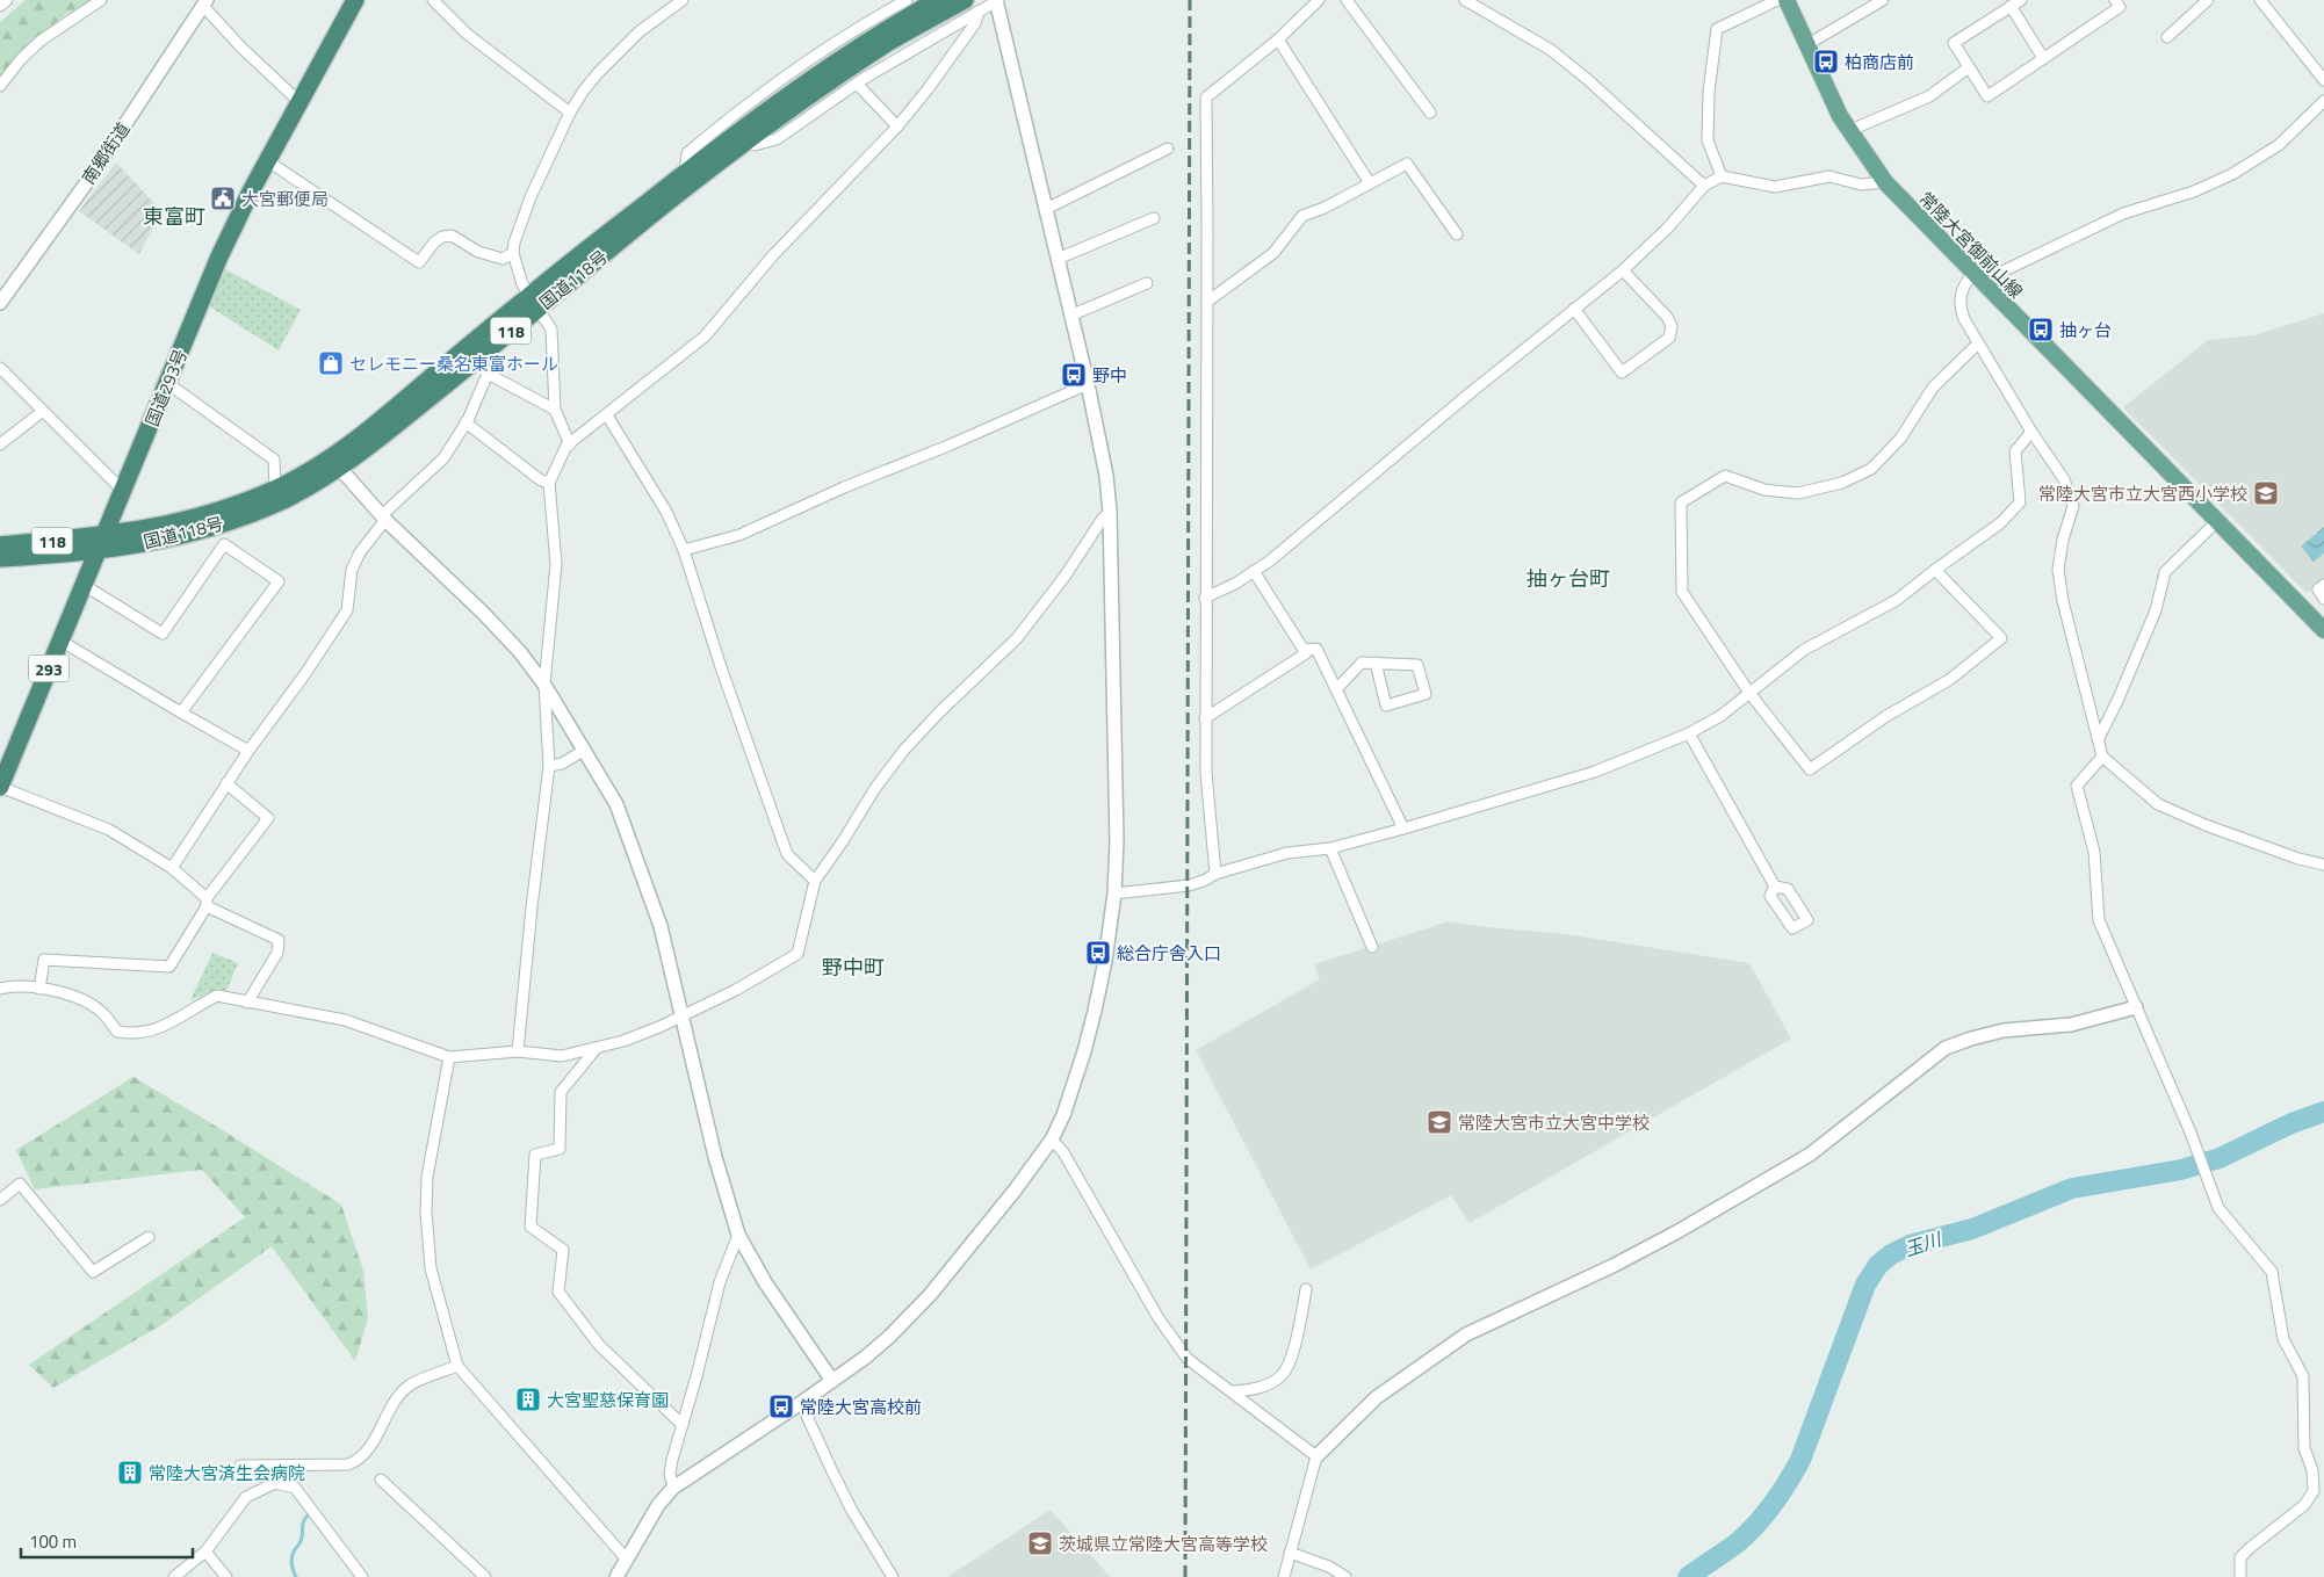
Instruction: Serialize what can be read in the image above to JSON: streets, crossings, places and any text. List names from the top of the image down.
{
  "streets": {
    "highway": [
      "国道118号",
      "118",
      "国道293号",
      "293"
    ],
    "main road": ["常陸大宮御前山線"],
    "street": ["南郷街道"]
  },
  "crossings": [
    ["国道118号", "国道293号"]
  ],
  "districts": ["東富町", "抽ヶ台町", "野中町"],
  "water": ["玉川"],
  "places": {
    "bus stop": [
      "柏商店前",
      "抽ヶ台",
      "野中",
      "総合庁舎入口",
      "常陸大宮高校前"
    ],
    "public building": ["大宮郵便局"],
    "shop": ["セレモニー桑名東富ホール"],
    "school or university": ["常陸大宮市立大宮西小学校", "常陸大宮市立大宮中学校", "茨城県立常陸大宮高等学校"],
    "building": ["大宮聖慈保育園", "常陸大宮済生会病院"]
  },
  "scale_bar": "100 m"
}
